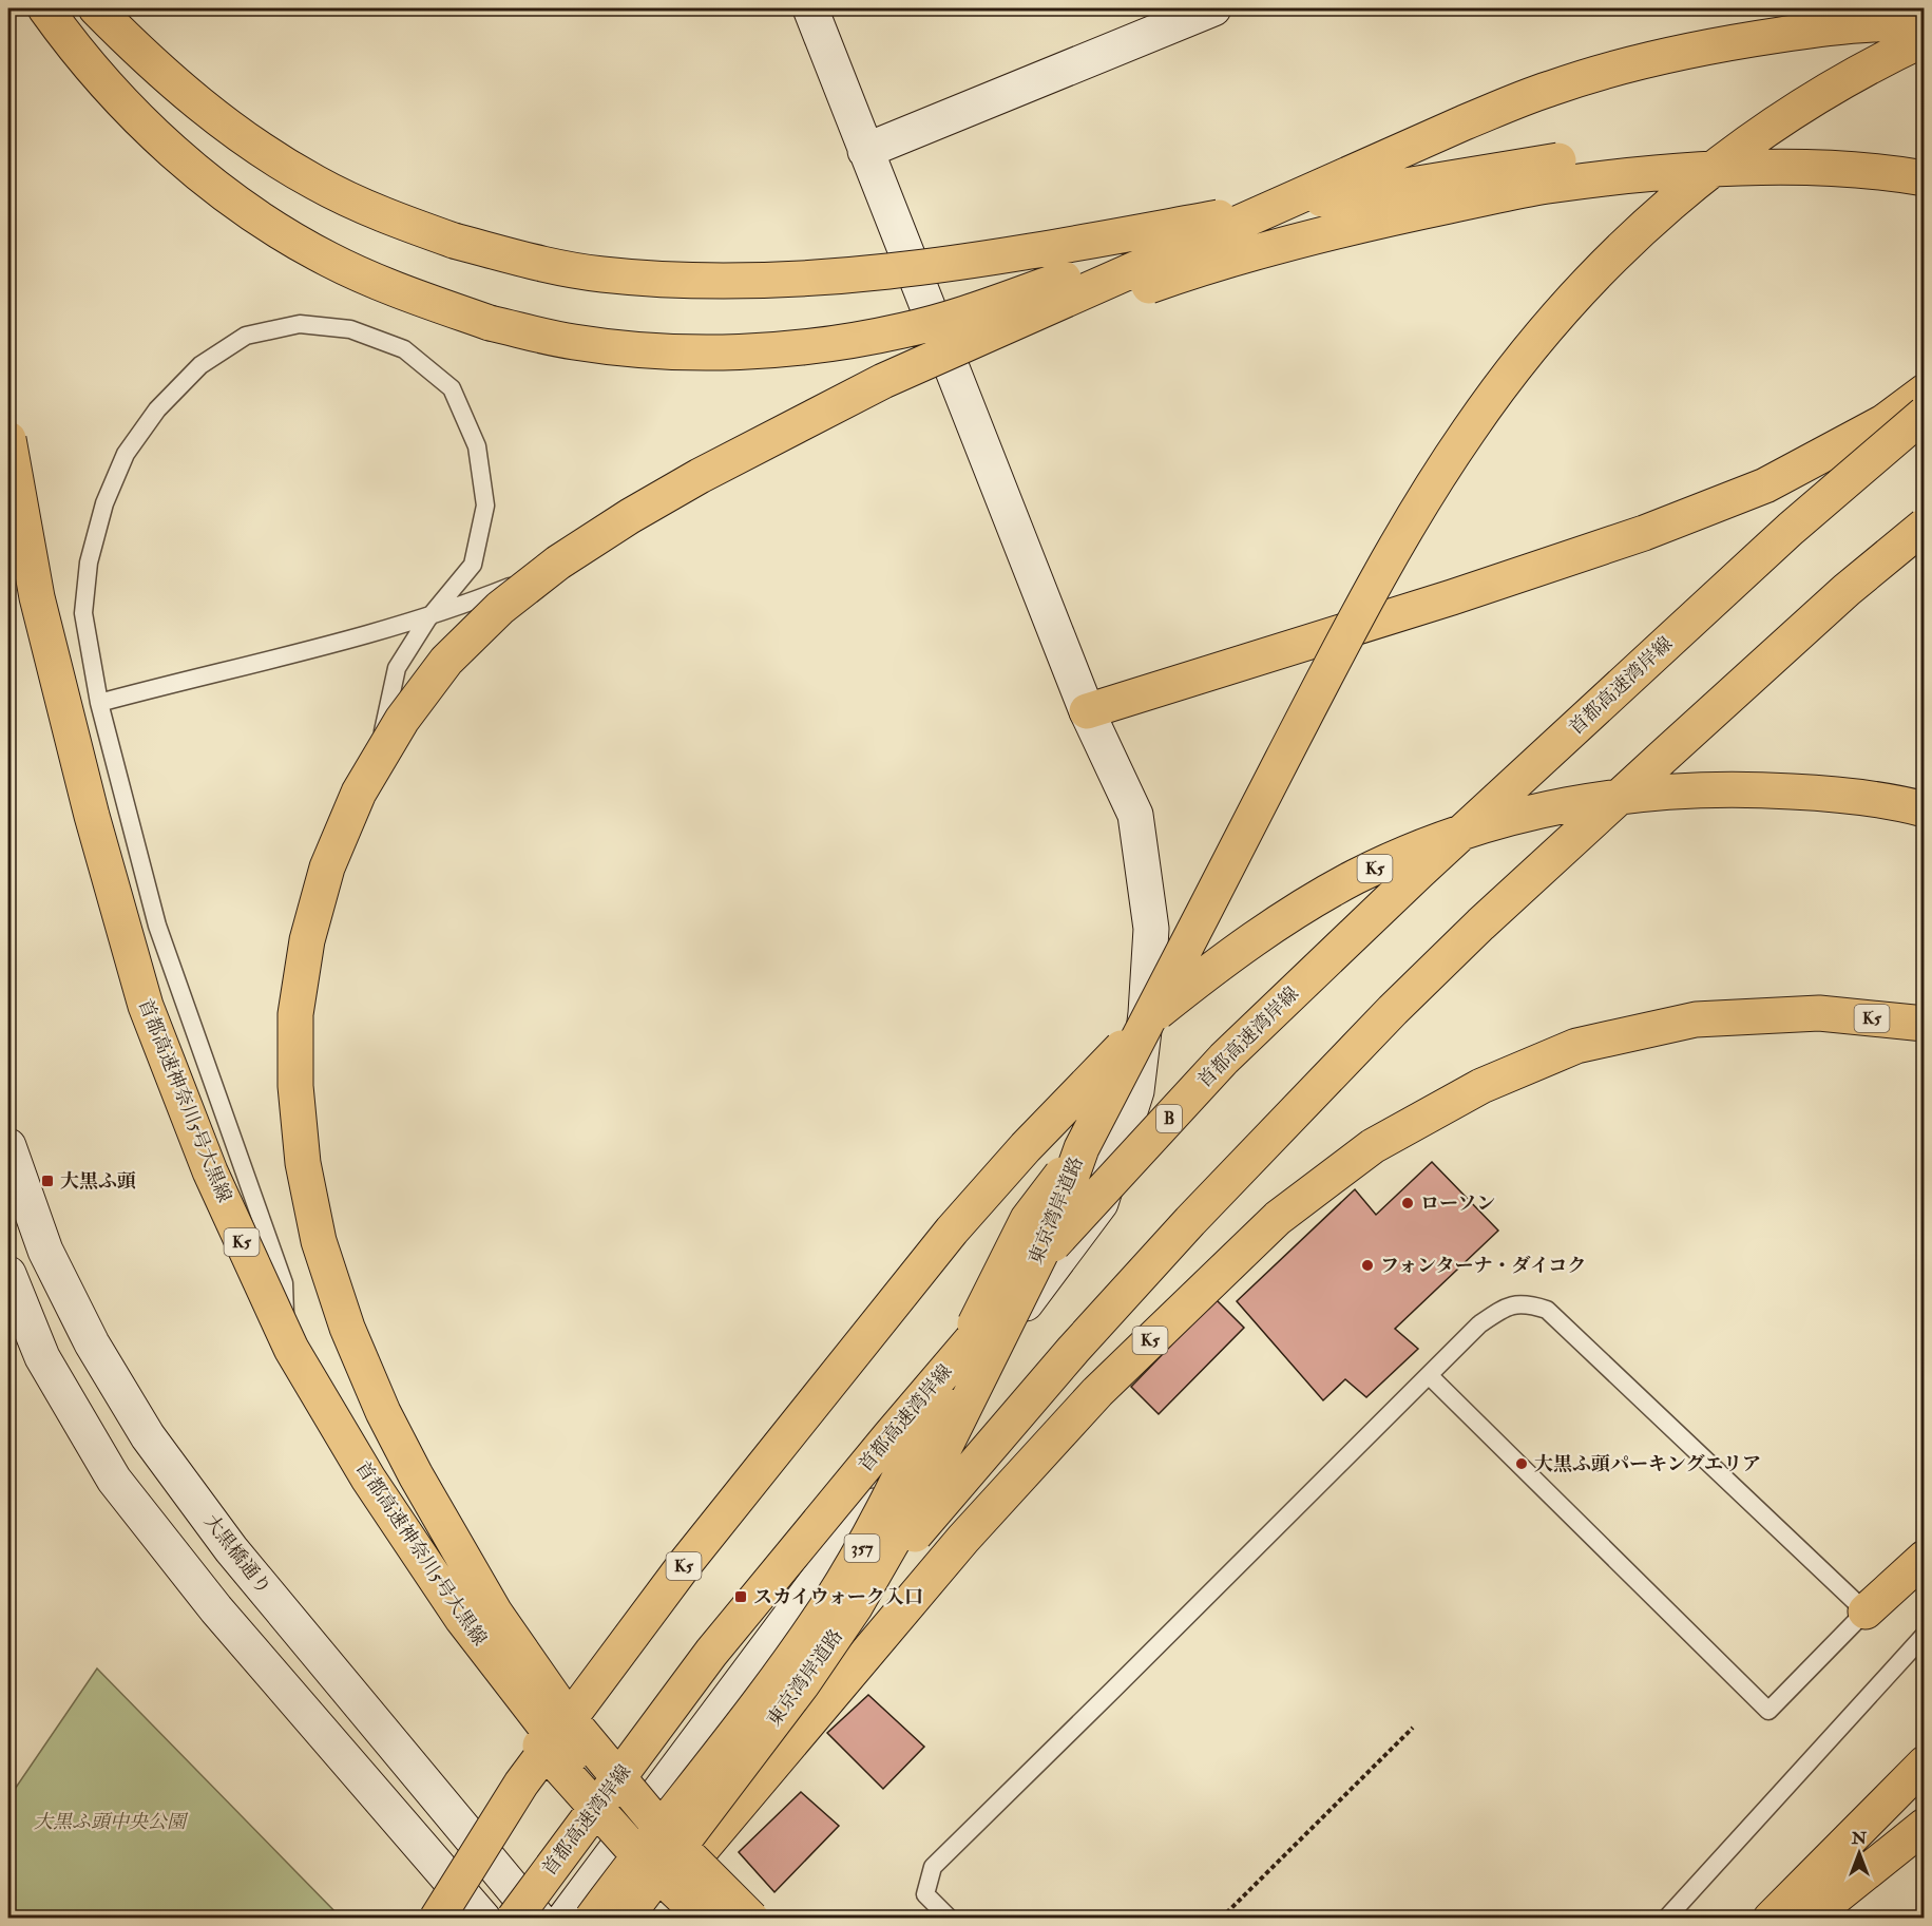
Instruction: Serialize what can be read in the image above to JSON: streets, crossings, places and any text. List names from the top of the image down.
{
  "streets": {
    "highway": [
      "首都高速湾岸線",
      "K5",
      "首都高速神奈川5号大黒線",
      "B",
      "東京湾岸道路",
      "357"
    ],
    "street": ["大黒橋通り"]
  },
  "parks": ["大黒ふ頭中央公園"],
  "places": {
    "transit": ["大黒ふ頭", "スカイウォーク入口"],
    "other": ["ローソン", "フォンターナ・ダイコク", "大黒ふ頭パーキングエリア"]
  },
  "north": "top"
}
